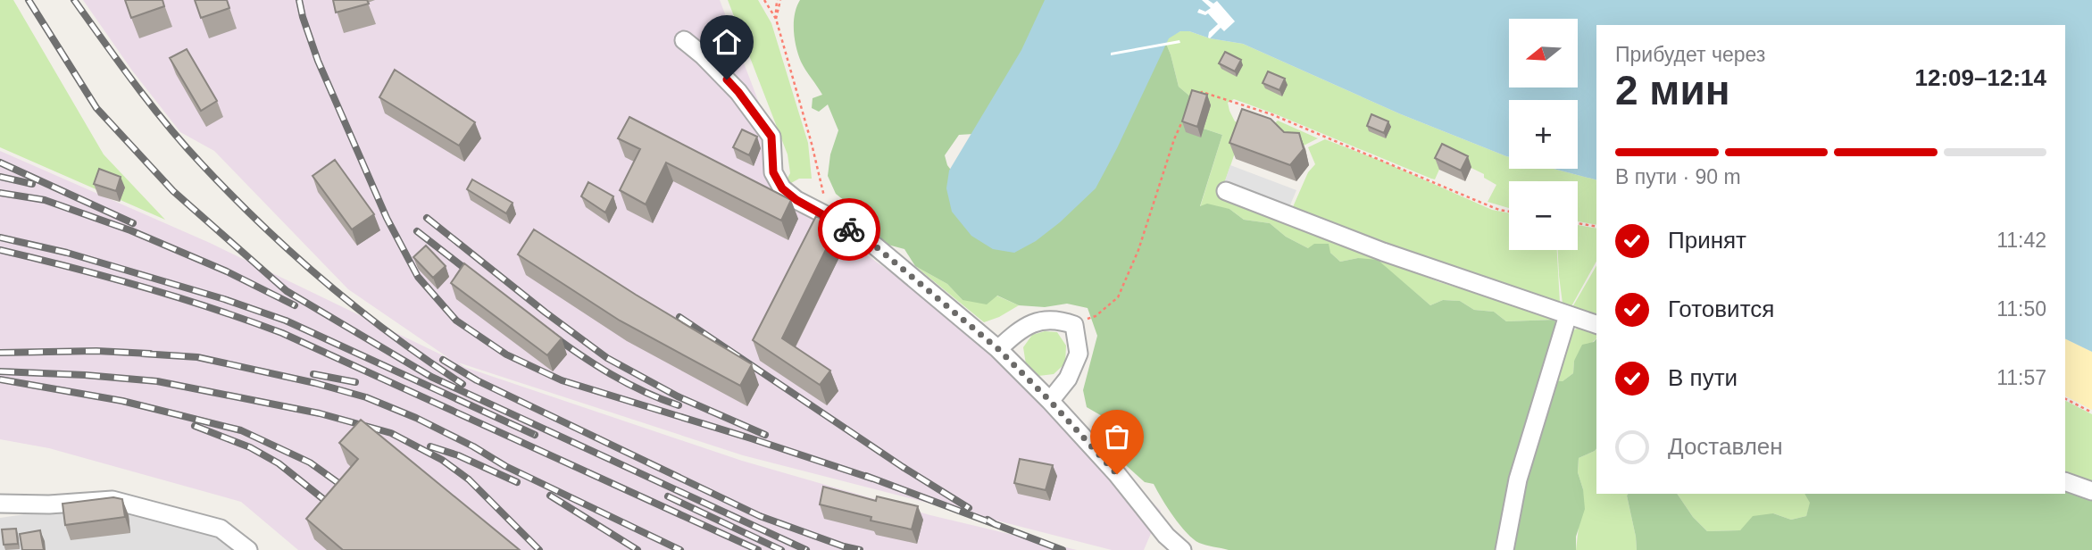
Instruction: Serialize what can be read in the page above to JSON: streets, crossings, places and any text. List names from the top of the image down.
{
  "north": "left",
  "page": {
    "map_buttons": ["+", "−"],
    "heading": ["2 мин", "Прибудет через", "12:09–12:14"],
    "bar": "В пути · 90 m",
    "list": [
      ["Принят", "11:42"],
      ["Готовится", "11:50"],
      ["В пути", "11:57"],
      "Доставлен"
    ]
  }
}
